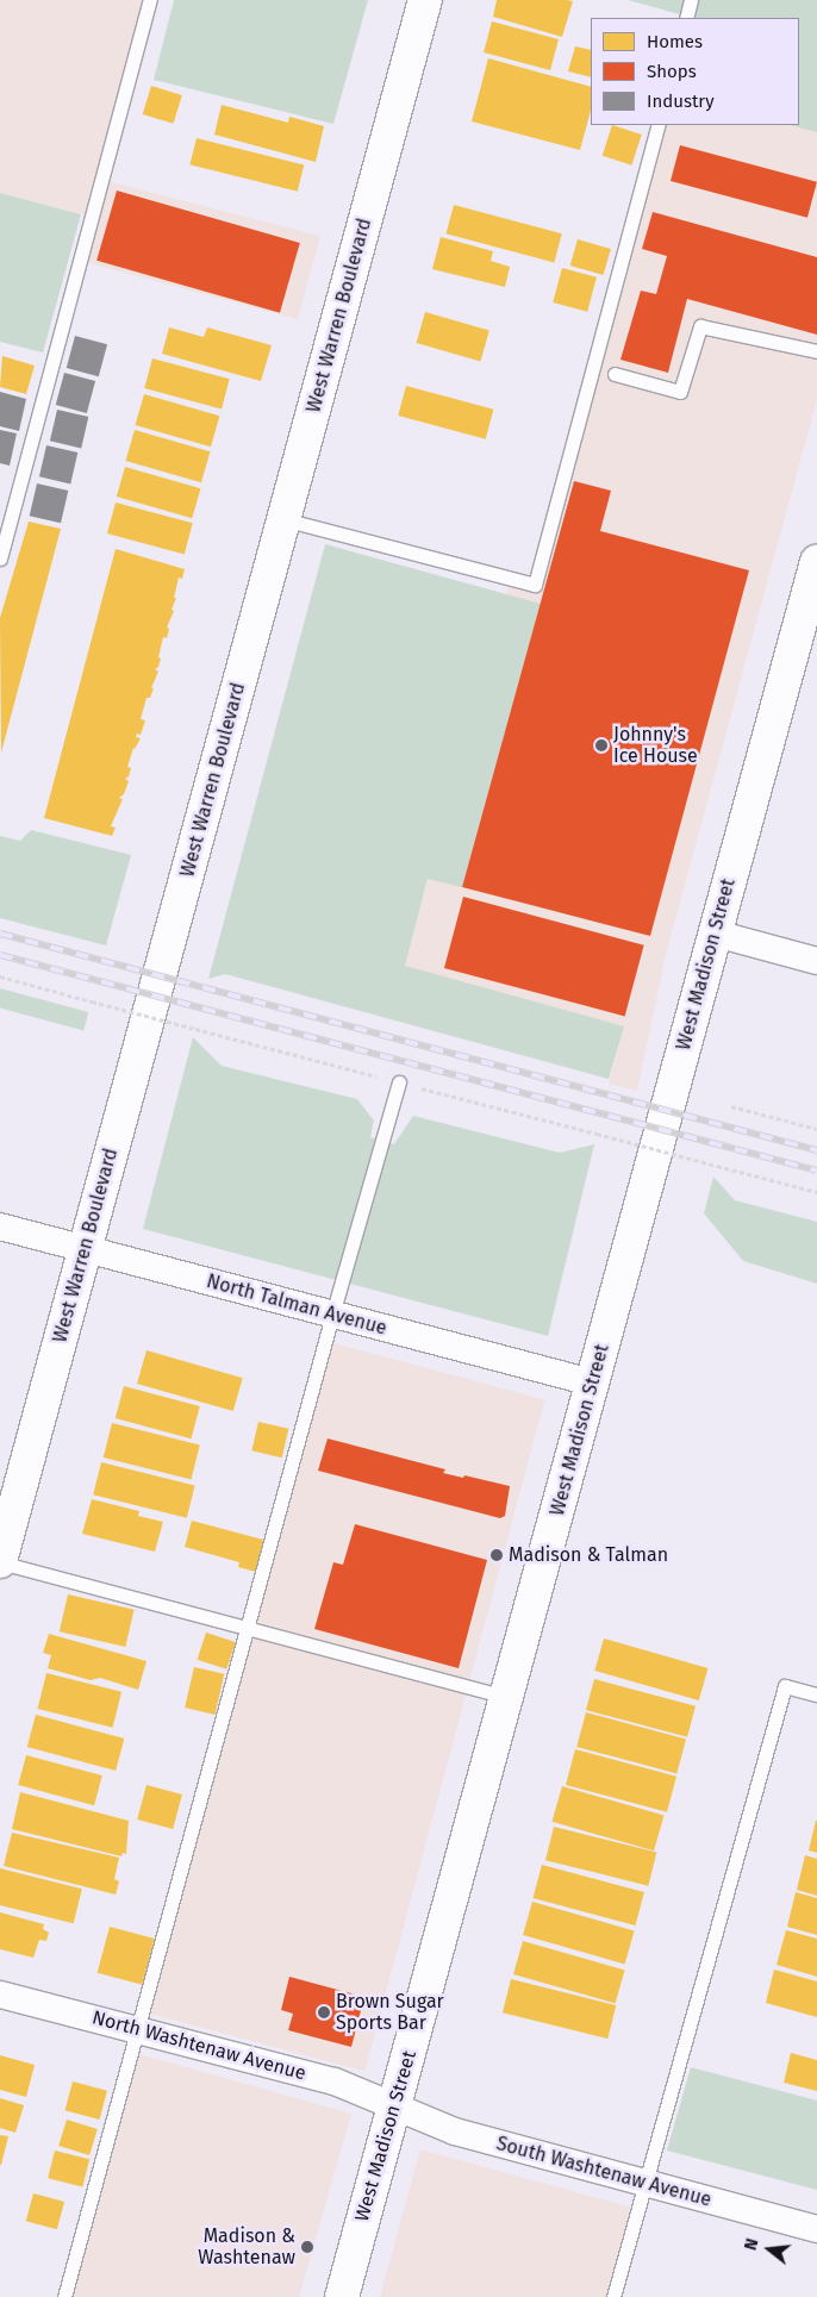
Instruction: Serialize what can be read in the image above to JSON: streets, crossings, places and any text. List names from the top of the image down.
{
  "streets": {
    "main road": ["West Warren Boulevard", "West Madison Street"],
    "street": ["North Talman Avenue", "North Washtenaw Avenue", "South Washtenaw Avenue"]
  },
  "crossings": [
    ["West Warren Boulevard", "North Talman Avenue"],
    ["West Madison Street", "North Talman Avenue"],
    ["West Madison Street", "North Washtenaw Avenue"],
    ["West Madison Street", "South Washtenaw Avenue"],
    ["North Washtenaw Avenue", "South Washtenaw Avenue"]
  ],
  "places": [
    "Johnny's Ice House",
    "Madison & Talman",
    "Brown Sugar Sports Bar",
    "Madison & Washtenaw"
  ],
  "legend": ["Homes", "Shops", "Industry"],
  "north": "left"
}
